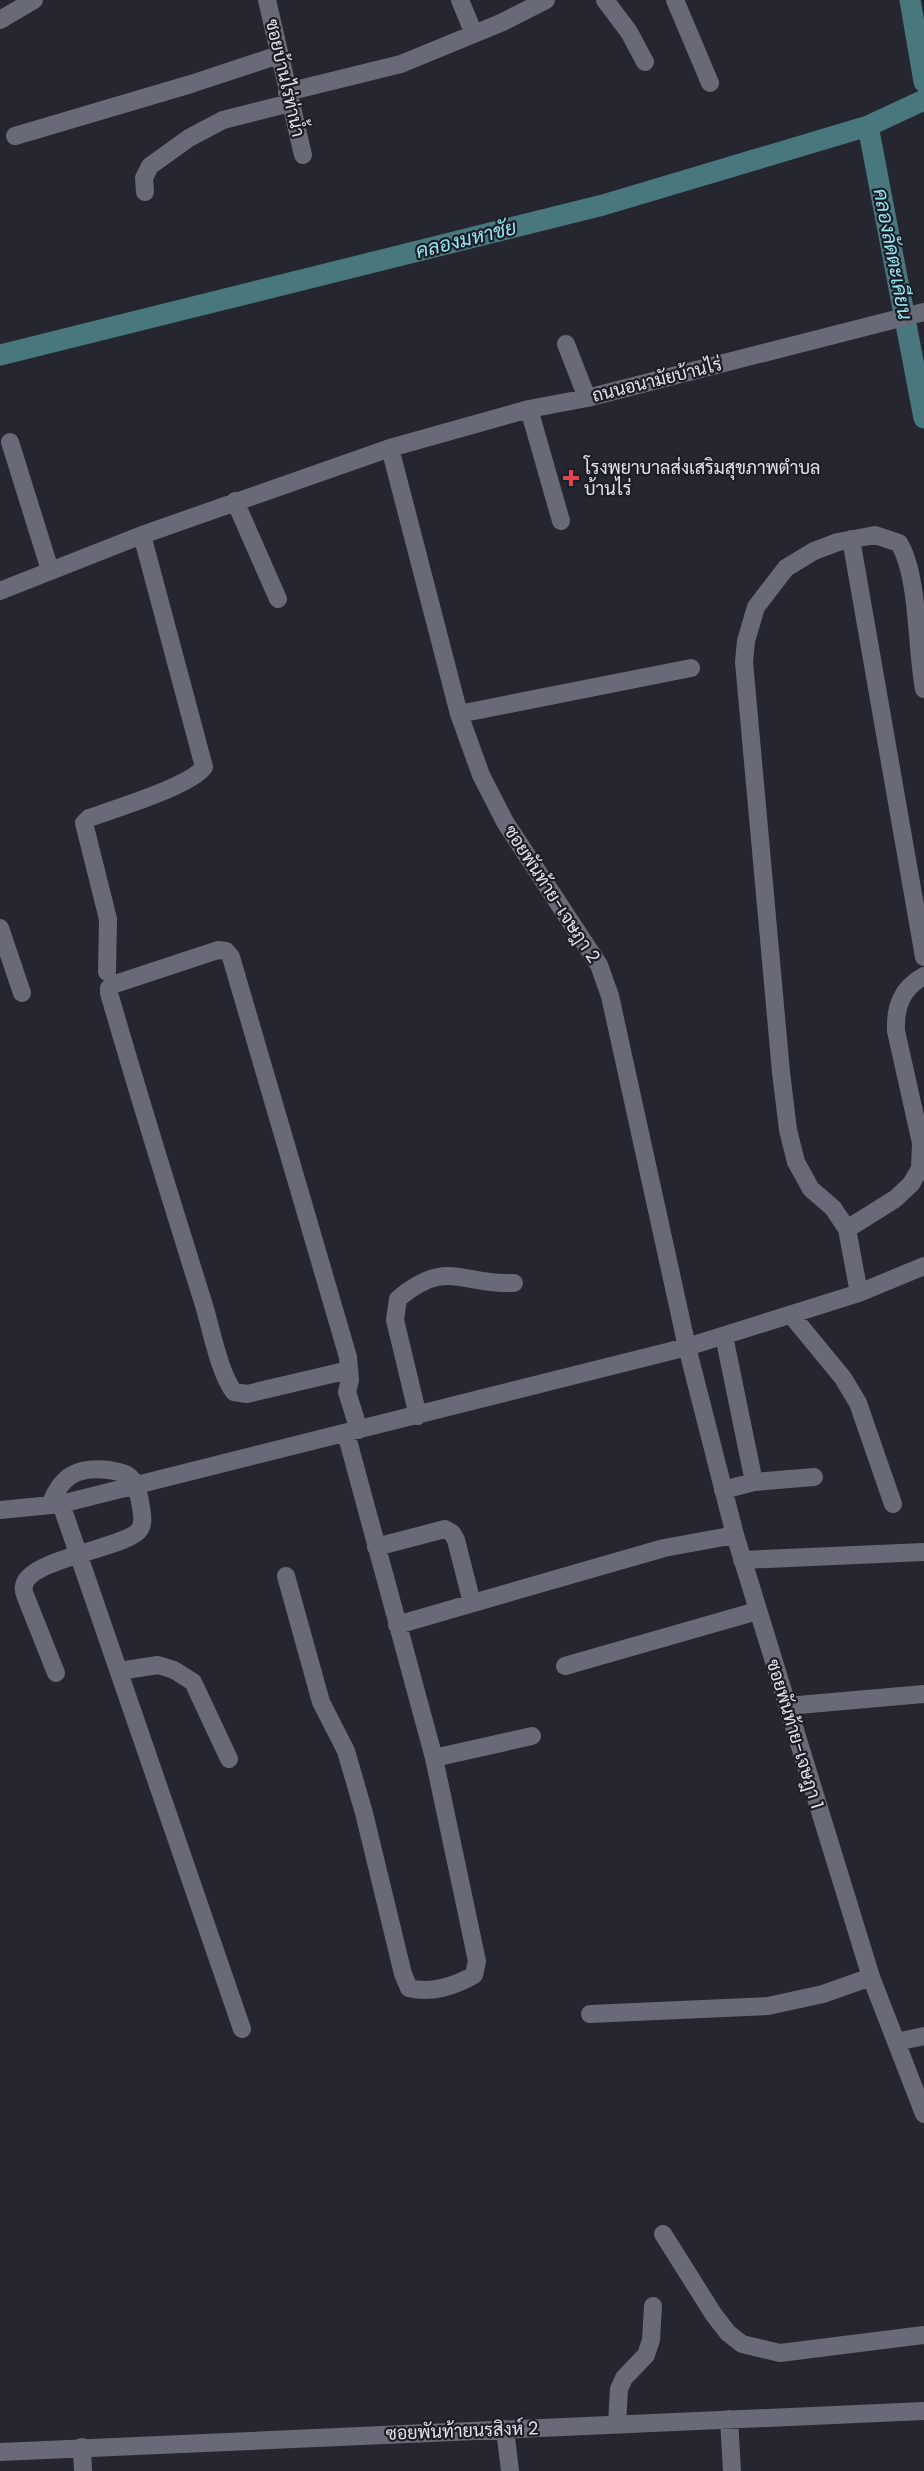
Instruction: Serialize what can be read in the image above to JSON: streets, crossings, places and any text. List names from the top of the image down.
{
  "streets": {
    "street": [
      "ซอยบ้านไร่ท่าน้ำ",
      "ถนนอนามัยบ้านไร่",
      "ซอยพันท้าย-เจษฎา 2",
      "ซอยพันท้าย-เจษฎา 1",
      "ซอยพันท้ายนรสิงห์ 2"
    ]
  },
  "crossings": [
    ["ถนนอนามัยบ้านไร่", "ซอยพันท้าย-เจษฎา 2"],
    ["ซอยพันท้าย-เจษฎา 2", "ซอยพันท้าย-เจษฎา 1"]
  ],
  "water": ["คลองมหาชัย", "คลองลัดตะเคียน"],
  "places": {
    "health": ["โรงพยาบาลส่งเสริมสุขภาพตำบล บ้านไร่"]
  }
}
